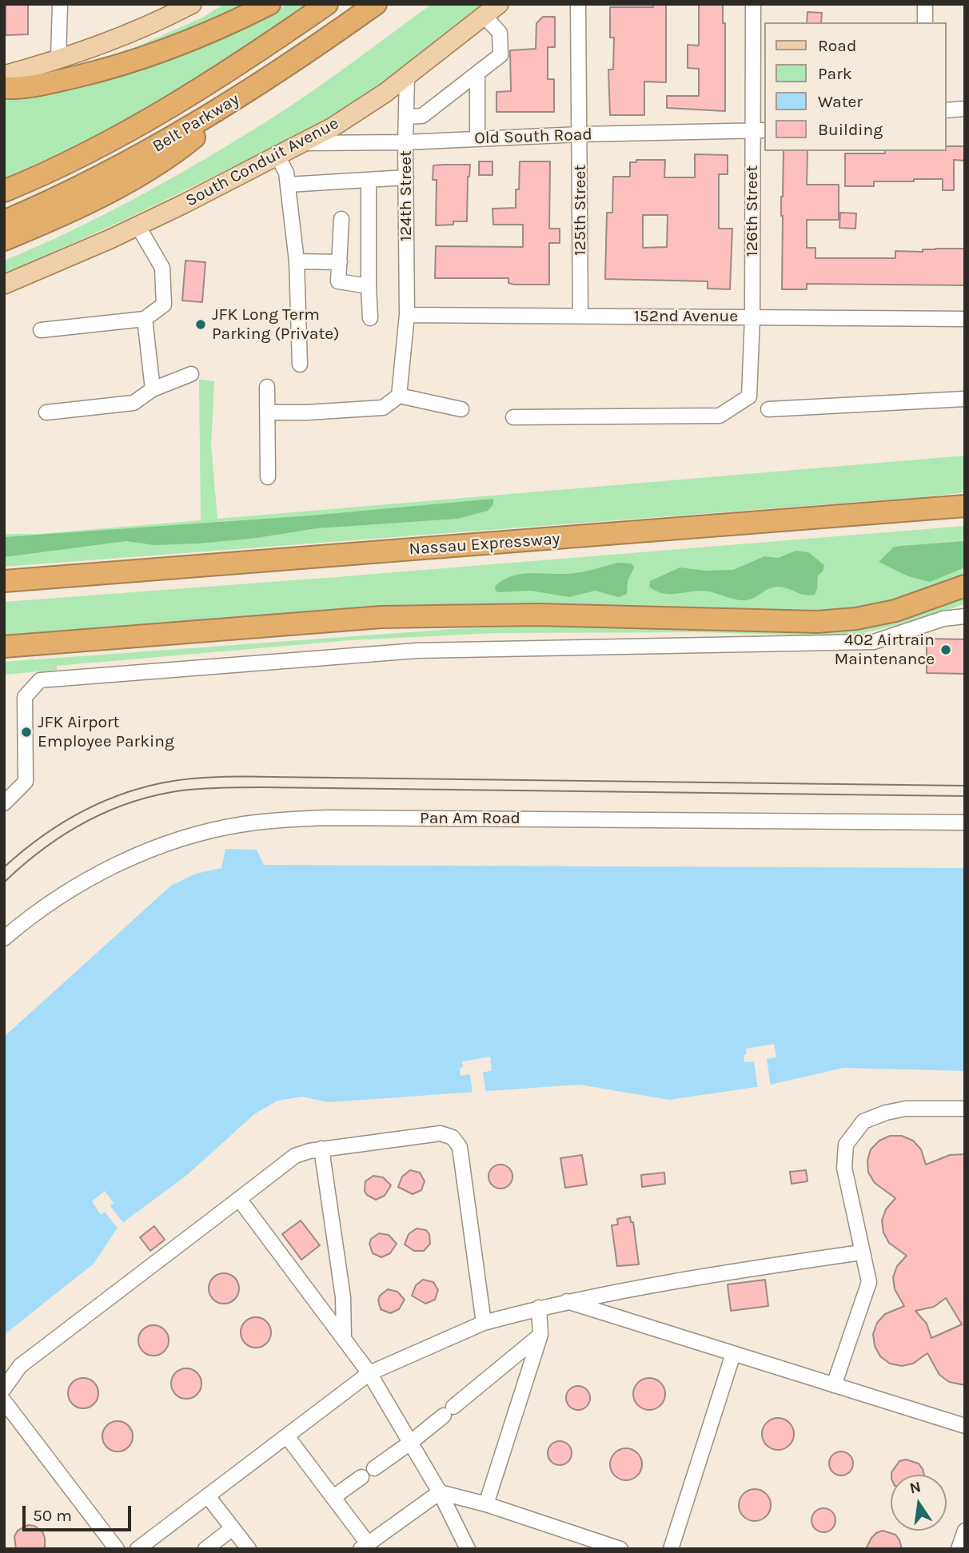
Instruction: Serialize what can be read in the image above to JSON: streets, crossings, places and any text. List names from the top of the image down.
{
  "streets": {
    "highway": ["Belt Parkway", "Nassau Expressway"],
    "main road": ["South Conduit Avenue"],
    "street": [
      "Old South Road",
      "124th Street",
      "125th Street",
      "126th Street",
      "152nd Avenue",
      "Pan Am Road"
    ]
  },
  "crossings": [
    ["Old South Road", "South Conduit Avenue"],
    ["Old South Road", "124th Street"],
    ["Old South Road", "125th Street"],
    ["Old South Road", "126th Street"],
    ["South Conduit Avenue", "124th Street"],
    ["124th Street", "152nd Avenue"],
    ["125th Street", "152nd Avenue"],
    ["126th Street", "152nd Avenue"]
  ],
  "places": ["JFK Long Term Parking (Private)", "402 Airtrain Maintenance", "JFK Airport Employee Parking"],
  "legend": [
    "Road",
    "Park",
    "Water",
    "Building"
  ],
  "scale_bar": "50 m",
  "north": "top"
}
